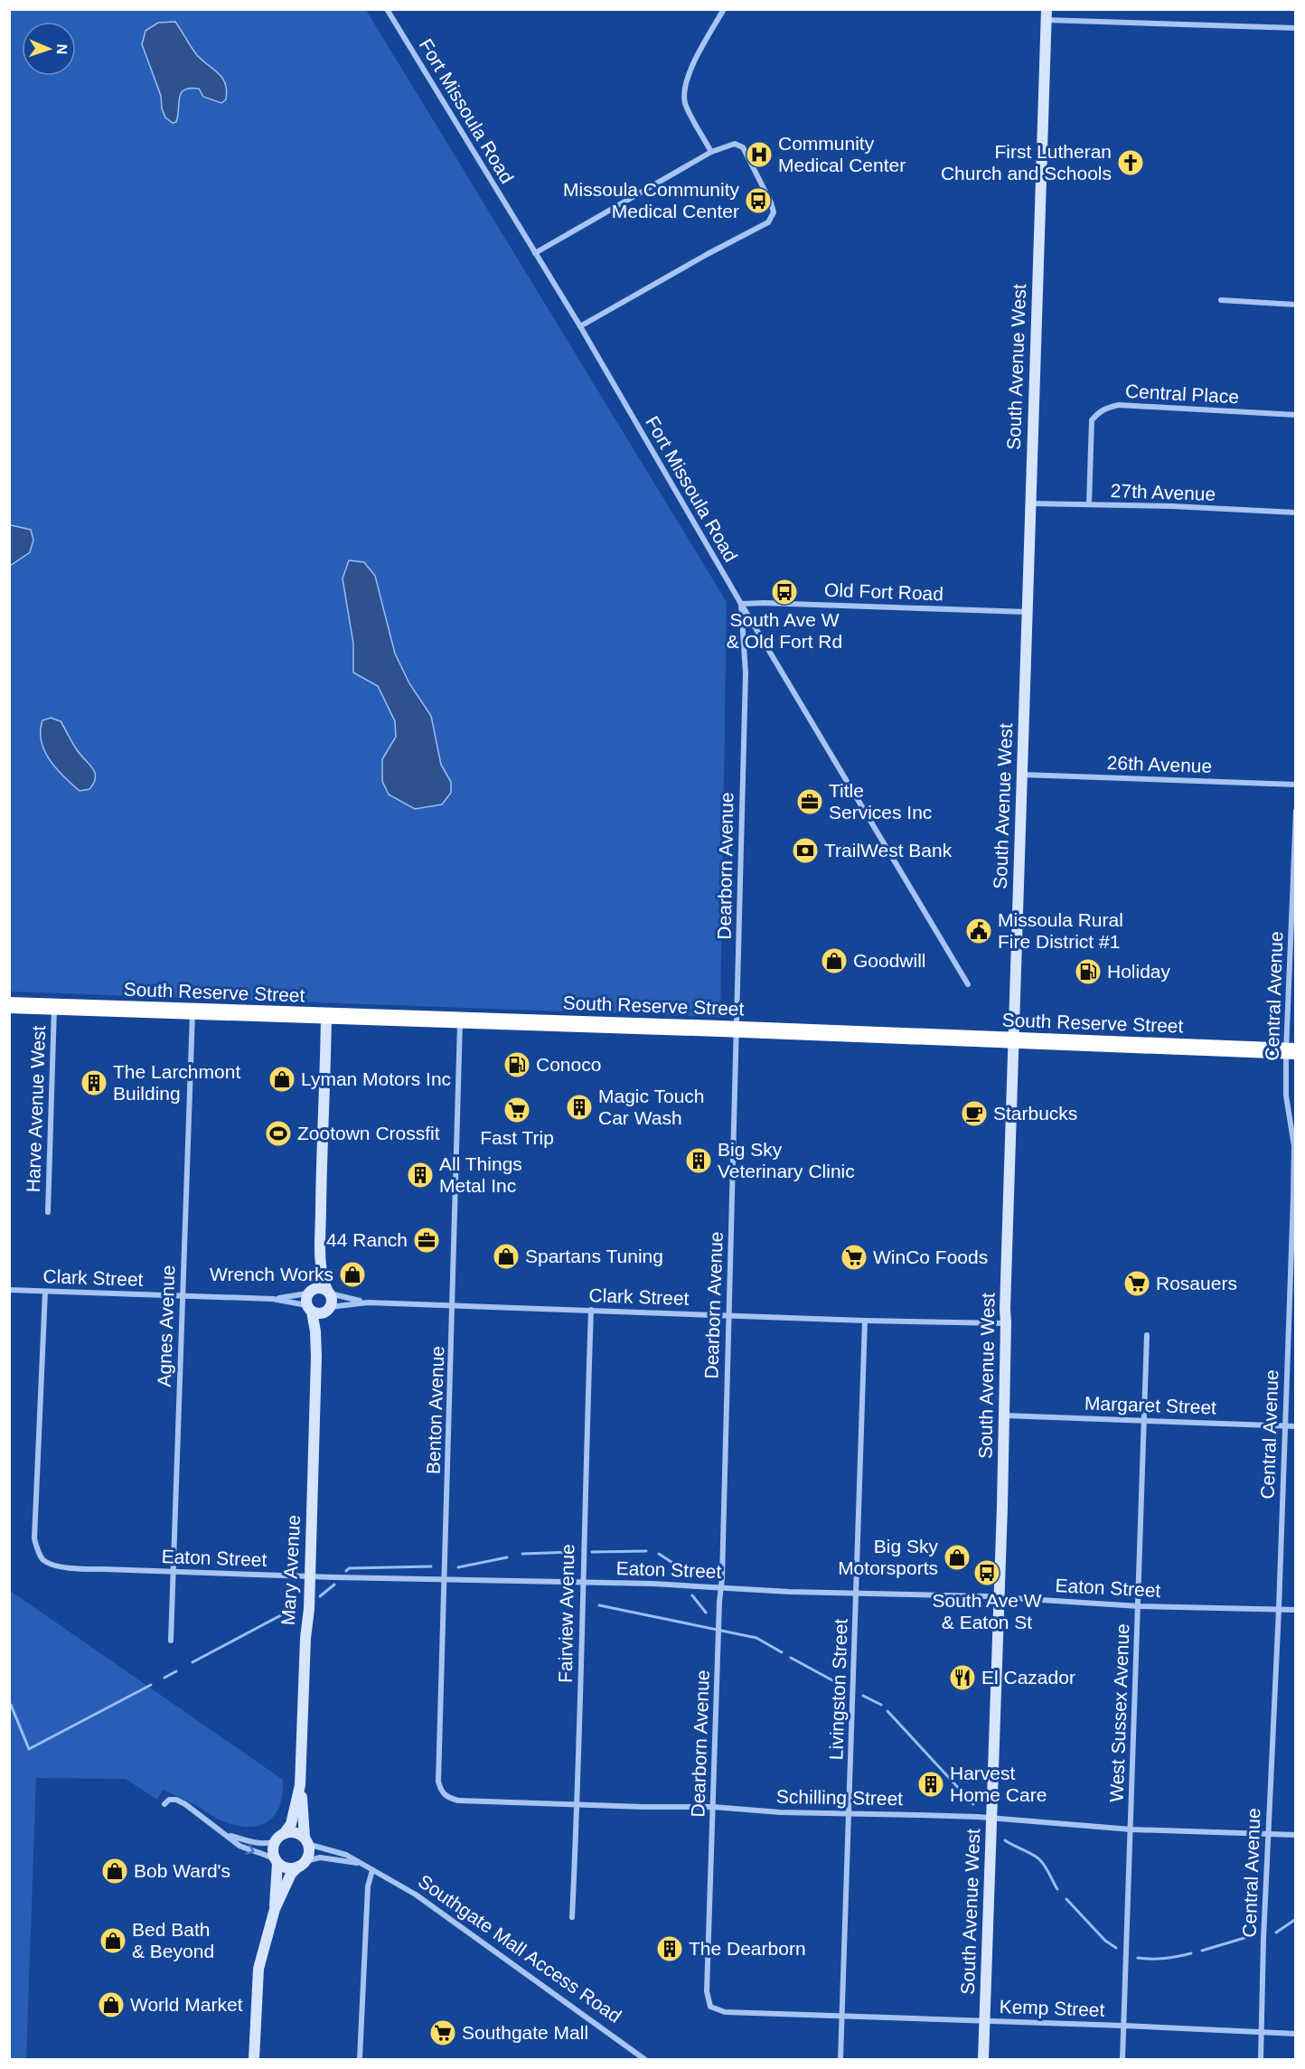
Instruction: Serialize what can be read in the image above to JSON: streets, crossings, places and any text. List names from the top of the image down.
{
  "streets": {
    "highway": ["South Reserve Street"],
    "street": [
      "Fort Missoula Road",
      "South Avenue West",
      "Central Place",
      "27th Avenue",
      "Old Fort Road",
      "26th Avenue",
      "Dearborn Avenue",
      "Central Avenue",
      "Harve Avenue West",
      "Clark Street",
      "Agnes Avenue",
      "Margaret Street",
      "Benton Avenue",
      "Eaton Street",
      "Mary Avenue",
      "Fairview Avenue",
      "Livingston Street",
      "West Sussex Avenue",
      "Schilling Street",
      "Southgate Mall Access Road",
      "Kemp Street"
    ]
  },
  "crossings": [
    ["Fort Missoula Road", "Old Fort Road"],
    ["Fort Missoula Road", "Dearborn Avenue"],
    ["South Avenue West", "27th Avenue"],
    ["South Avenue West", "Old Fort Road"],
    ["South Avenue West", "26th Avenue"],
    ["South Avenue West", "South Reserve Street"],
    ["South Avenue West", "Clark Street"],
    ["South Avenue West", "Margaret Street"],
    ["South Avenue West", "Eaton Street"],
    ["South Avenue West", "Schilling Street"],
    ["South Avenue West", "Kemp Street"],
    ["Central Place", "27th Avenue"],
    ["Old Fort Road", "Dearborn Avenue"],
    ["Dearborn Avenue", "South Reserve Street"],
    ["Dearborn Avenue", "Clark Street"],
    ["Dearborn Avenue", "Eaton Street"],
    ["Dearborn Avenue", "Schilling Street"],
    ["Dearborn Avenue", "Kemp Street"],
    ["South Reserve Street", "Central Avenue"],
    ["South Reserve Street", "Harve Avenue West"],
    ["South Reserve Street", "Agnes Avenue"],
    ["South Reserve Street", "Benton Avenue"],
    ["Central Avenue", "Margaret Street"],
    ["Central Avenue", "Eaton Street"],
    ["Central Avenue", "Schilling Street"],
    ["Central Avenue", "Kemp Street"],
    ["Clark Street", "Agnes Avenue"],
    ["Clark Street", "Benton Avenue"],
    ["Clark Street", "Eaton Street"],
    ["Clark Street", "Mary Avenue"],
    ["Clark Street", "Fairview Avenue"],
    ["Clark Street", "Livingston Street"],
    ["Agnes Avenue", "Eaton Street"],
    ["Margaret Street", "West Sussex Avenue"],
    ["Benton Avenue", "Eaton Street"],
    ["Benton Avenue", "Schilling Street"],
    ["Eaton Street", "Mary Avenue"],
    ["Eaton Street", "Fairview Avenue"],
    ["Eaton Street", "Livingston Street"],
    ["Eaton Street", "West Sussex Avenue"],
    ["Mary Avenue", "Southgate Mall Access Road"],
    ["Fairview Avenue", "Schilling Street"],
    ["Livingston Street", "Schilling Street"],
    ["Livingston Street", "Kemp Street"],
    ["West Sussex Avenue", "Schilling Street"],
    ["West Sussex Avenue", "Kemp Street"]
  ],
  "places": {
    "hospital": ["Community Medical Center"],
    "church": ["First Lutheran Church and Schools"],
    "bus stop": ["Missoula Community Medical Center", "South Ave W & Old Fort Rd", "South Ave W & Eaton St"],
    "office": ["Title Services Inc", "44 Ranch"],
    "bank": ["TrailWest Bank"],
    "public building": ["Missoula Rural Fire District #1"],
    "shop": [
      "Goodwill",
      "Lyman Motors Inc",
      "Spartans Tuning",
      "Wrench Works",
      "Big Sky Motorsports",
      "Bob Ward's",
      "Bed Bath & Beyond",
      "World Market"
    ],
    "fuel station": ["Holiday", "Conoco"],
    "building": [
      "The Larchmont Building",
      "Magic Touch Car Wash",
      "Big Sky Veterinary Clinic",
      "All Things Metal Inc",
      "Harvest Home Care",
      "The Dearborn"
    ],
    "supermarket": [
      "Fast Trip",
      "WinCo Foods",
      "Rosauers",
      "Southgate Mall"
    ],
    "cafe": ["Starbucks"],
    "sports": ["Zootown Crossfit"],
    "restaurant": ["El Cazador"]
  },
  "north": "right"
}
